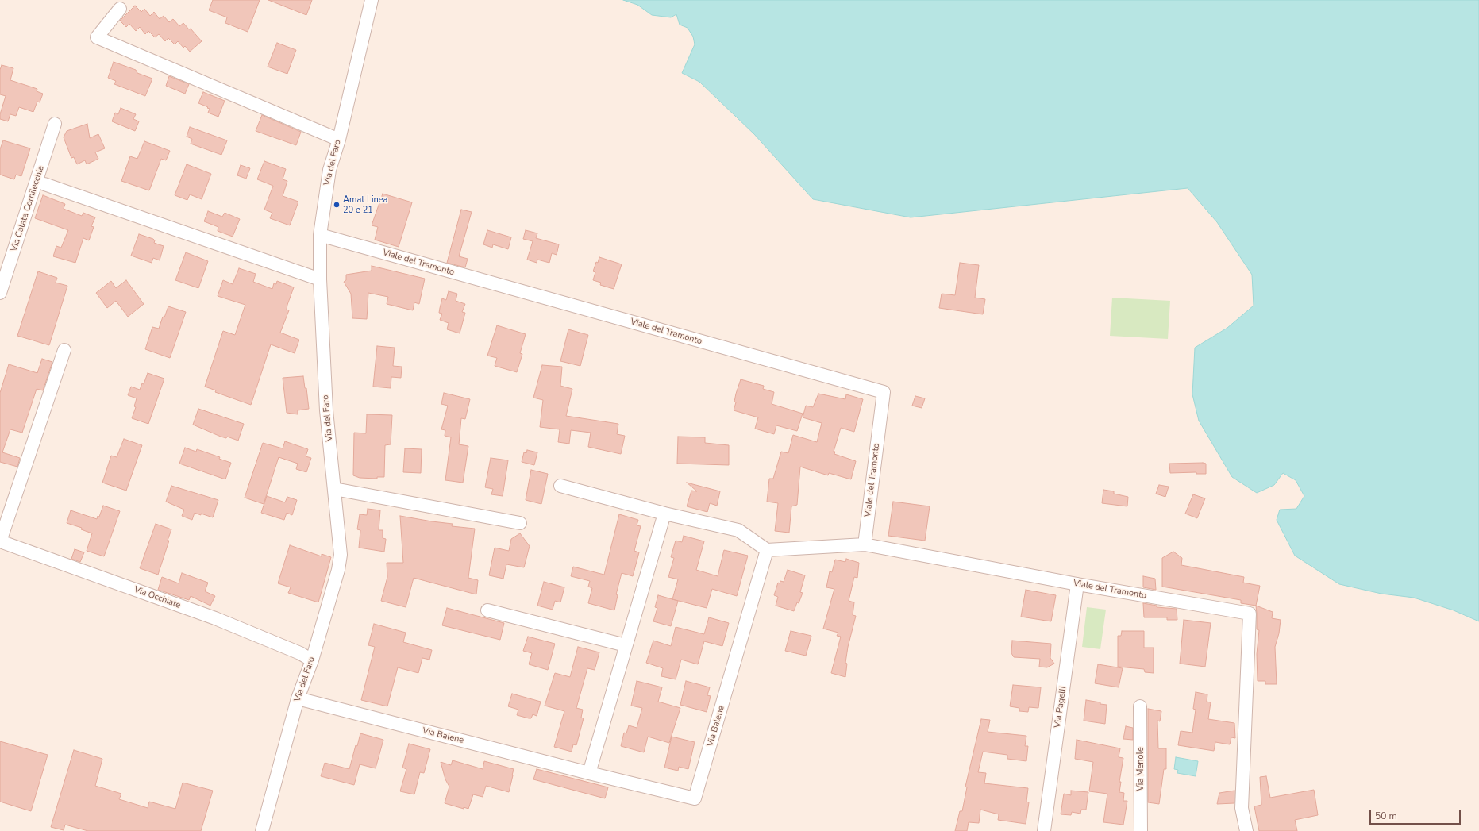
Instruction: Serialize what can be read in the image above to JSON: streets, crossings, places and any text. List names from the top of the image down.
{
  "streets": {
    "street": [
      "Via del Faro",
      "Via Calata Cornilecchia",
      "Viale del Tramonto",
      "Via Occhiate",
      "Via Pagelli",
      "Via Balene",
      "Via Menole"
    ]
  },
  "crossings": [
    ["Via del Faro", "Viale del Tramonto"],
    ["Via del Faro", "Via Occhiate"],
    ["Via del Faro", "Via Balene"],
    ["Viale del Tramonto", "Via Pagelli"]
  ],
  "places": ["Amat Linea 20 e 21"],
  "scale_bar": "50 m"
}
